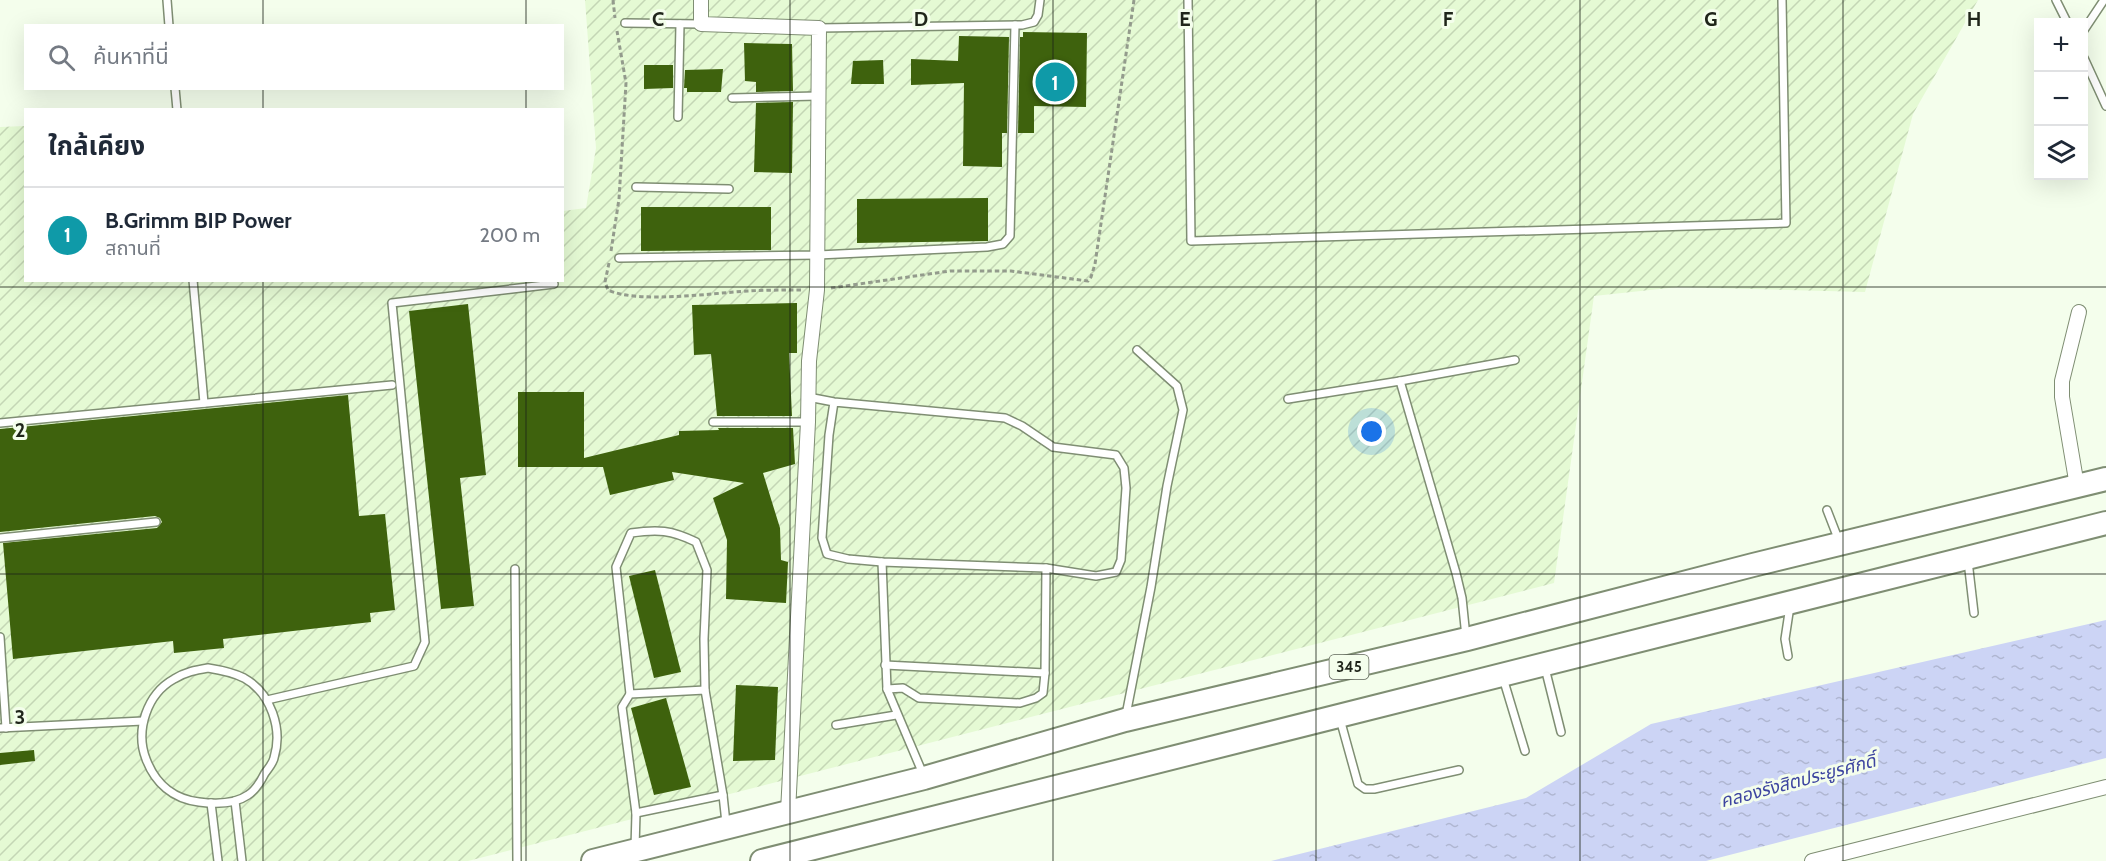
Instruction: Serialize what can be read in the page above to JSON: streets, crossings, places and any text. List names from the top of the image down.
{
  "streets": {
    "main road": ["345"]
  },
  "water": ["คลองรังสิตประยูรศักดิ์"],
  "page": {
    "map_buttons": ["+", "−"],
    "search": "ค้นหาที่นี่",
    "pins": "1",
    "heading": "ใกล้เคียง",
    "list": [
      {
        "mark": "1",
        "name": "B.Grimm BIP Power",
        "note": "สถานที่",
        "value": "200 m"
      }
    ]
  },
  "grid": {
    "columns": [
      "C",
      "D",
      "E",
      "F",
      "G",
      "H"
    ],
    "rows": ["2", "3"]
  }
}
